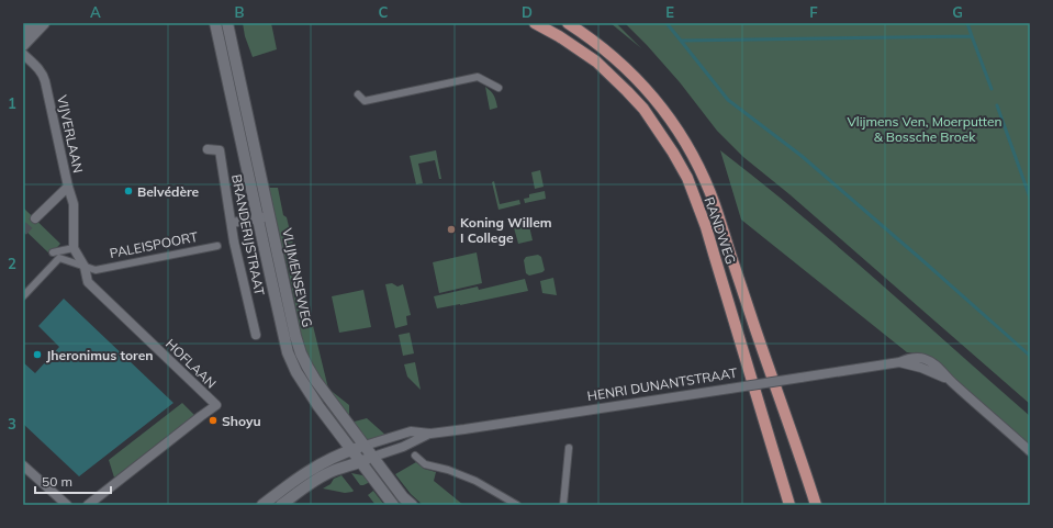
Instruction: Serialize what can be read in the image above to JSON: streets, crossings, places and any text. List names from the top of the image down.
{
  "streets": {
    "main road": ["RANDWEG"],
    "street": [
      "VIJVERLAAN",
      "BRANDERIJSTRAAT",
      "PALEISPOORT",
      "VLIJMENSEWEG",
      "HOFLAAN",
      "HENRI DUNANTSTRAAT"
    ]
  },
  "crossings": [
    ["PALEISPOORT", "HOFLAAN"],
    ["VLIJMENSEWEG", "HENRI DUNANTSTRAAT"]
  ],
  "parks": ["Vlijmens Ven, Moerputten & Bossche Broek"],
  "places": [
    "Belvédère",
    "Koning Willem I College",
    "Jheronimus toren",
    "Shoyu"
  ],
  "scale_bar": "50 m",
  "grid": {
    "columns": [
      "A",
      "B",
      "C",
      "D",
      "E",
      "F",
      "G"
    ],
    "rows": ["1", "2", "3"]
  }
}
